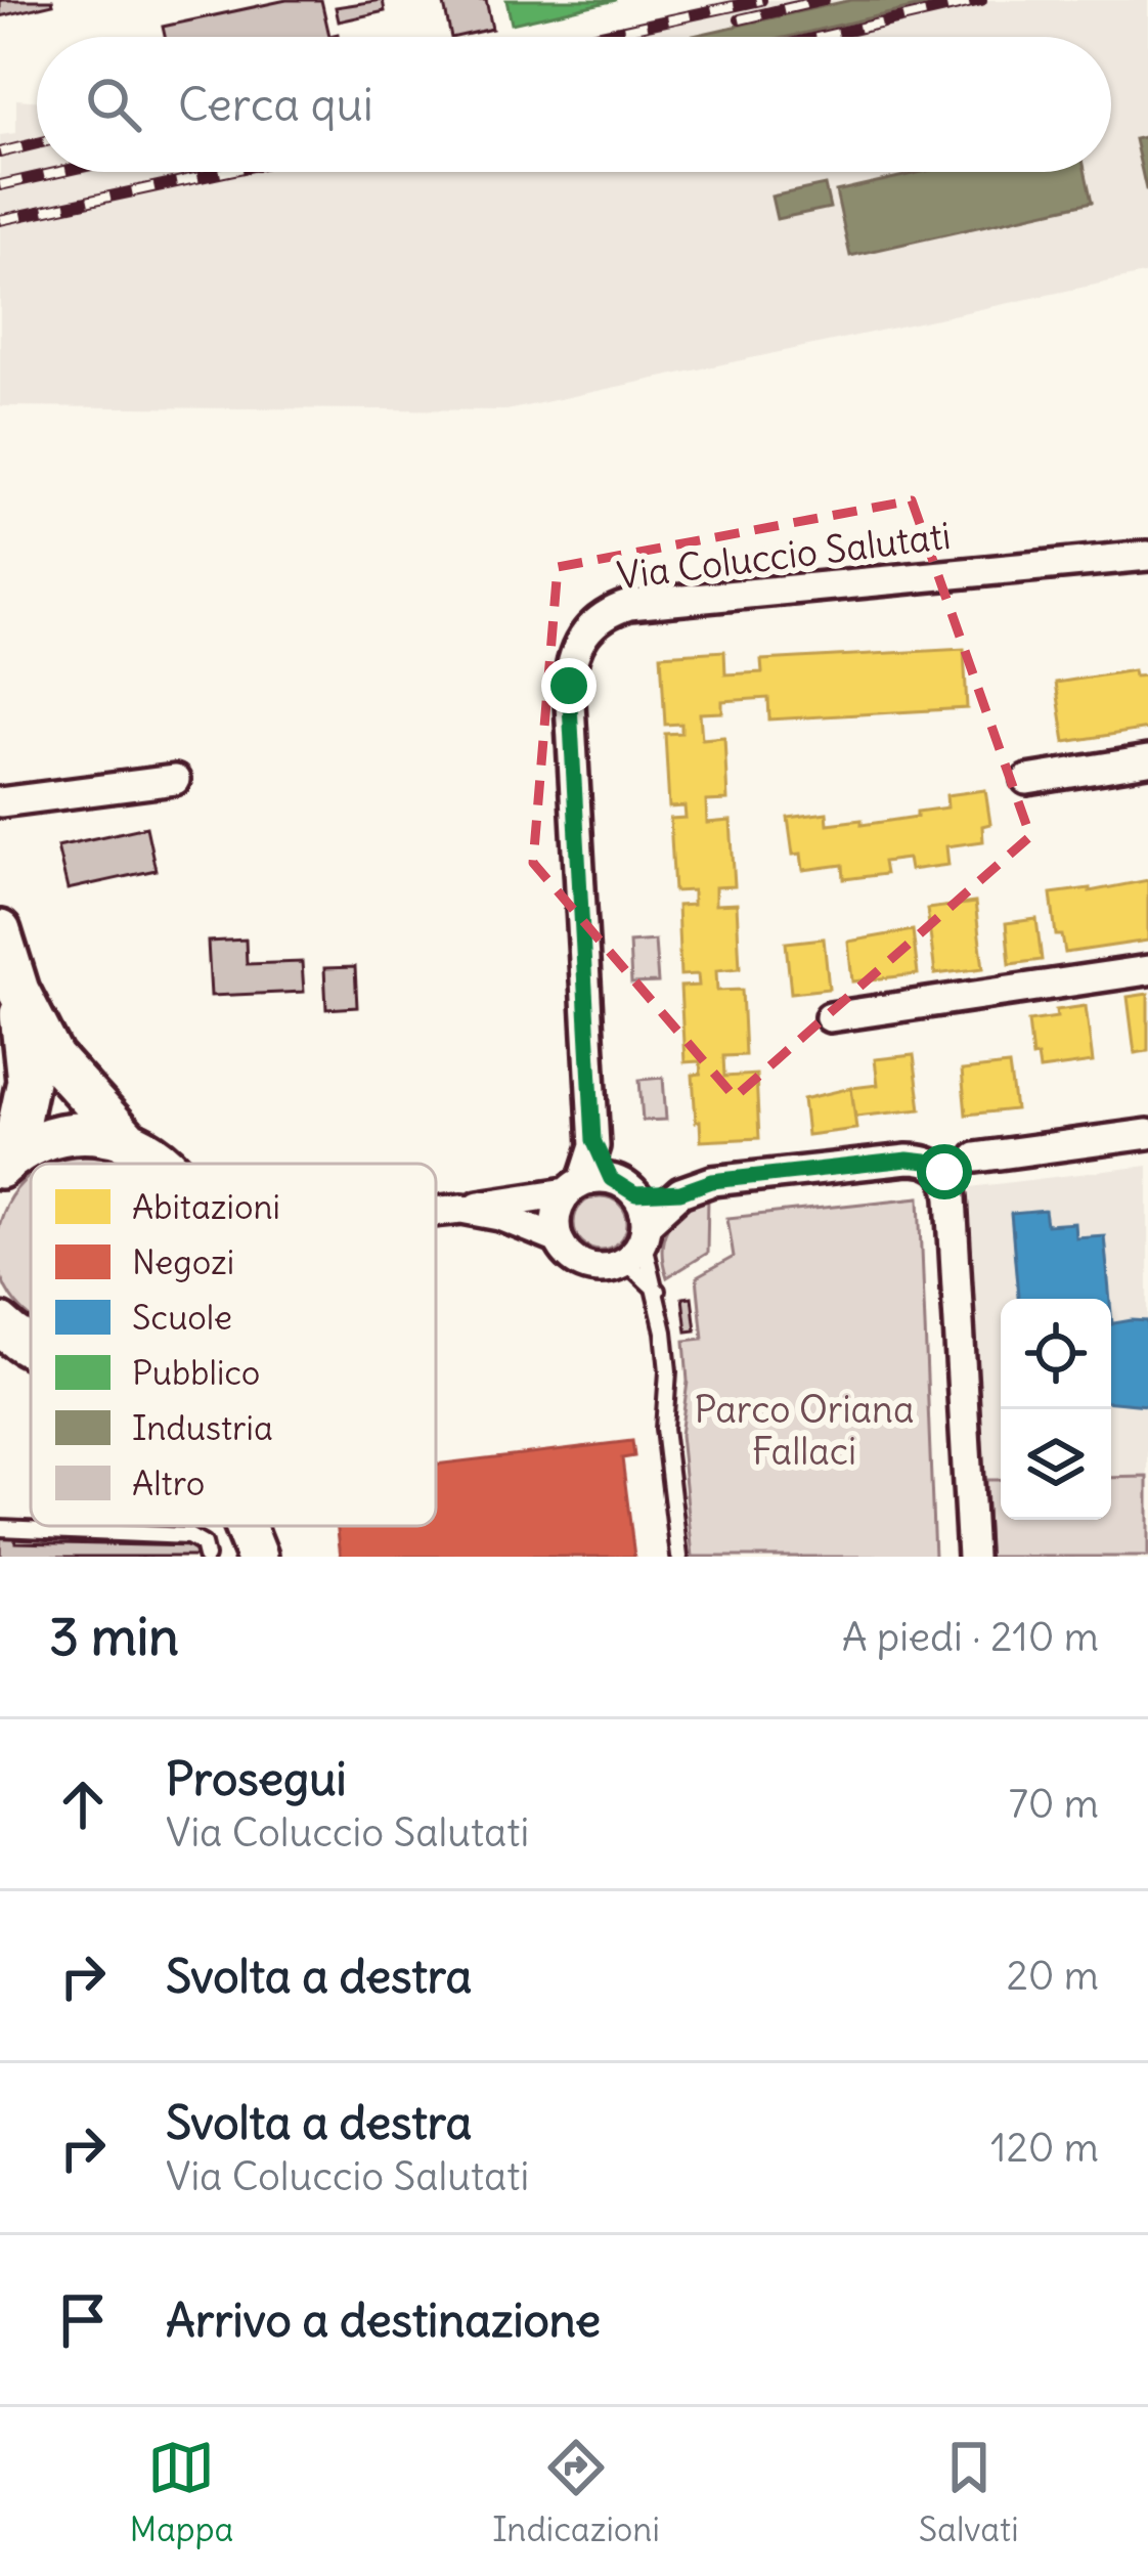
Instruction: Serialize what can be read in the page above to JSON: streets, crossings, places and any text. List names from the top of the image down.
{
  "streets": {
    "street": ["Via Coluccio Salutati"]
  },
  "parks": ["Parco Oriana Fallaci"],
  "legend": [
    "Abitazioni",
    "Negozi",
    "Scuole",
    "Pubblico",
    "Industria",
    "Altro"
  ],
  "page": {
    "search": "Cerca qui",
    "heading": ["3 min", "A piedi · 210 m"],
    "list": [
      ["Prosegui", "Via Coluccio Salutati", "70 m"],
      ["Svolta a destra", "20 m"],
      ["Svolta a destra", "Via Coluccio Salutati", "120 m"],
      "Arrivo a destinazione"
    ],
    "nav": ["Mappa", "Indicazioni", "Salvati"]
  }
}
